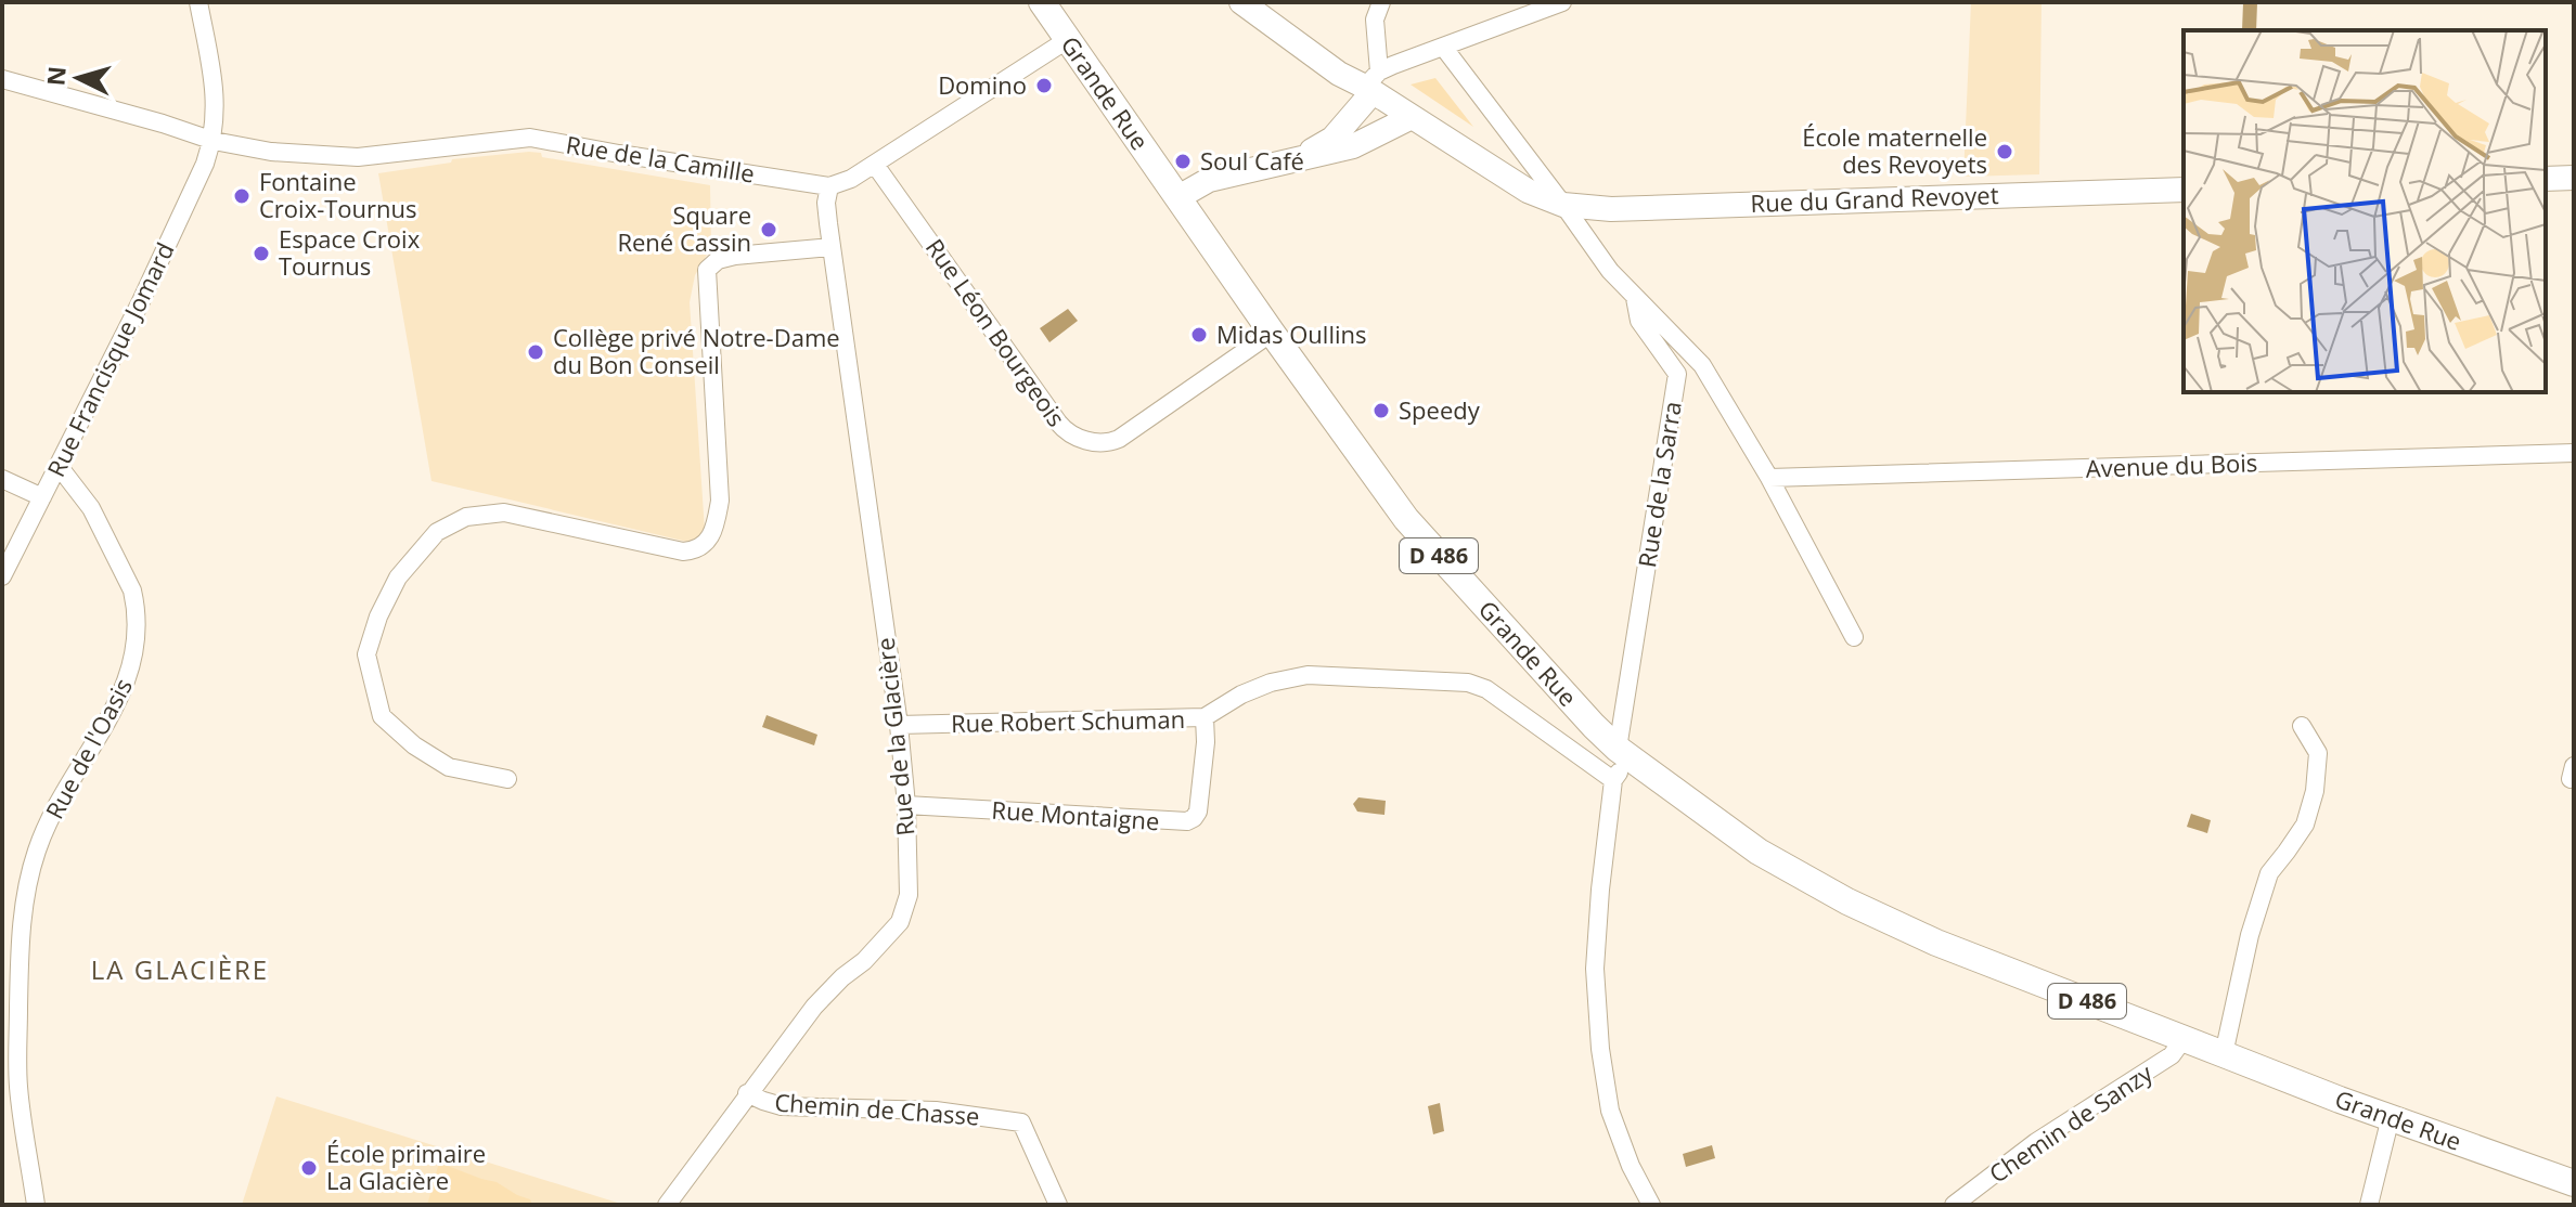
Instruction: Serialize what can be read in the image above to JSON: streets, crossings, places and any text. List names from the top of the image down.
{
  "streets": {
    "main road": ["Grande Rue", "D 486"],
    "street": [
      "Rue de la Camille",
      "Rue du Grand Revoyet",
      "Rue Léon Bourgeois",
      "Rue Francisque Jomard",
      "Avenue du Bois",
      "Rue de la Sarra",
      "Rue Robert Schuman",
      "Rue de la Glacière",
      "Rue de l'Oasis",
      "Rue Montaigne",
      "Chemin de Chasse",
      "Chemin de Sanzy"
    ]
  },
  "crossings": [
    ["Grande Rue", "Rue Léon Bourgeois"],
    ["Grande Rue", "Rue de la Sarra"],
    ["Grande Rue", "Chemin de Sanzy"],
    ["Rue de la Camille", "Rue Francisque Jomard"],
    ["Rue de la Camille", "Rue de la Glacière"],
    ["Rue du Grand Revoyet", "Rue de la Sarra"],
    ["Rue Francisque Jomard", "Rue de l'Oasis"],
    ["Rue Robert Schuman", "Rue de la Glacière"],
    ["Rue Robert Schuman", "Rue Montaigne"],
    ["Rue de la Glacière", "Rue Montaigne"],
    ["Rue de la Glacière", "Chemin de Chasse"]
  ],
  "districts": ["LA GLACIÈRE"],
  "places": [
    "Domino",
    "École maternelle des Revoyets",
    "Soul Café",
    "Fontaine Croix-Tournus",
    "Square René Cassin",
    "Espace Croix Tournus",
    "Midas Oullins",
    "Collège privé Notre-Dame du Bon Conseil",
    "Speedy",
    "École primaire La Glacière"
  ],
  "north": "left"
}
